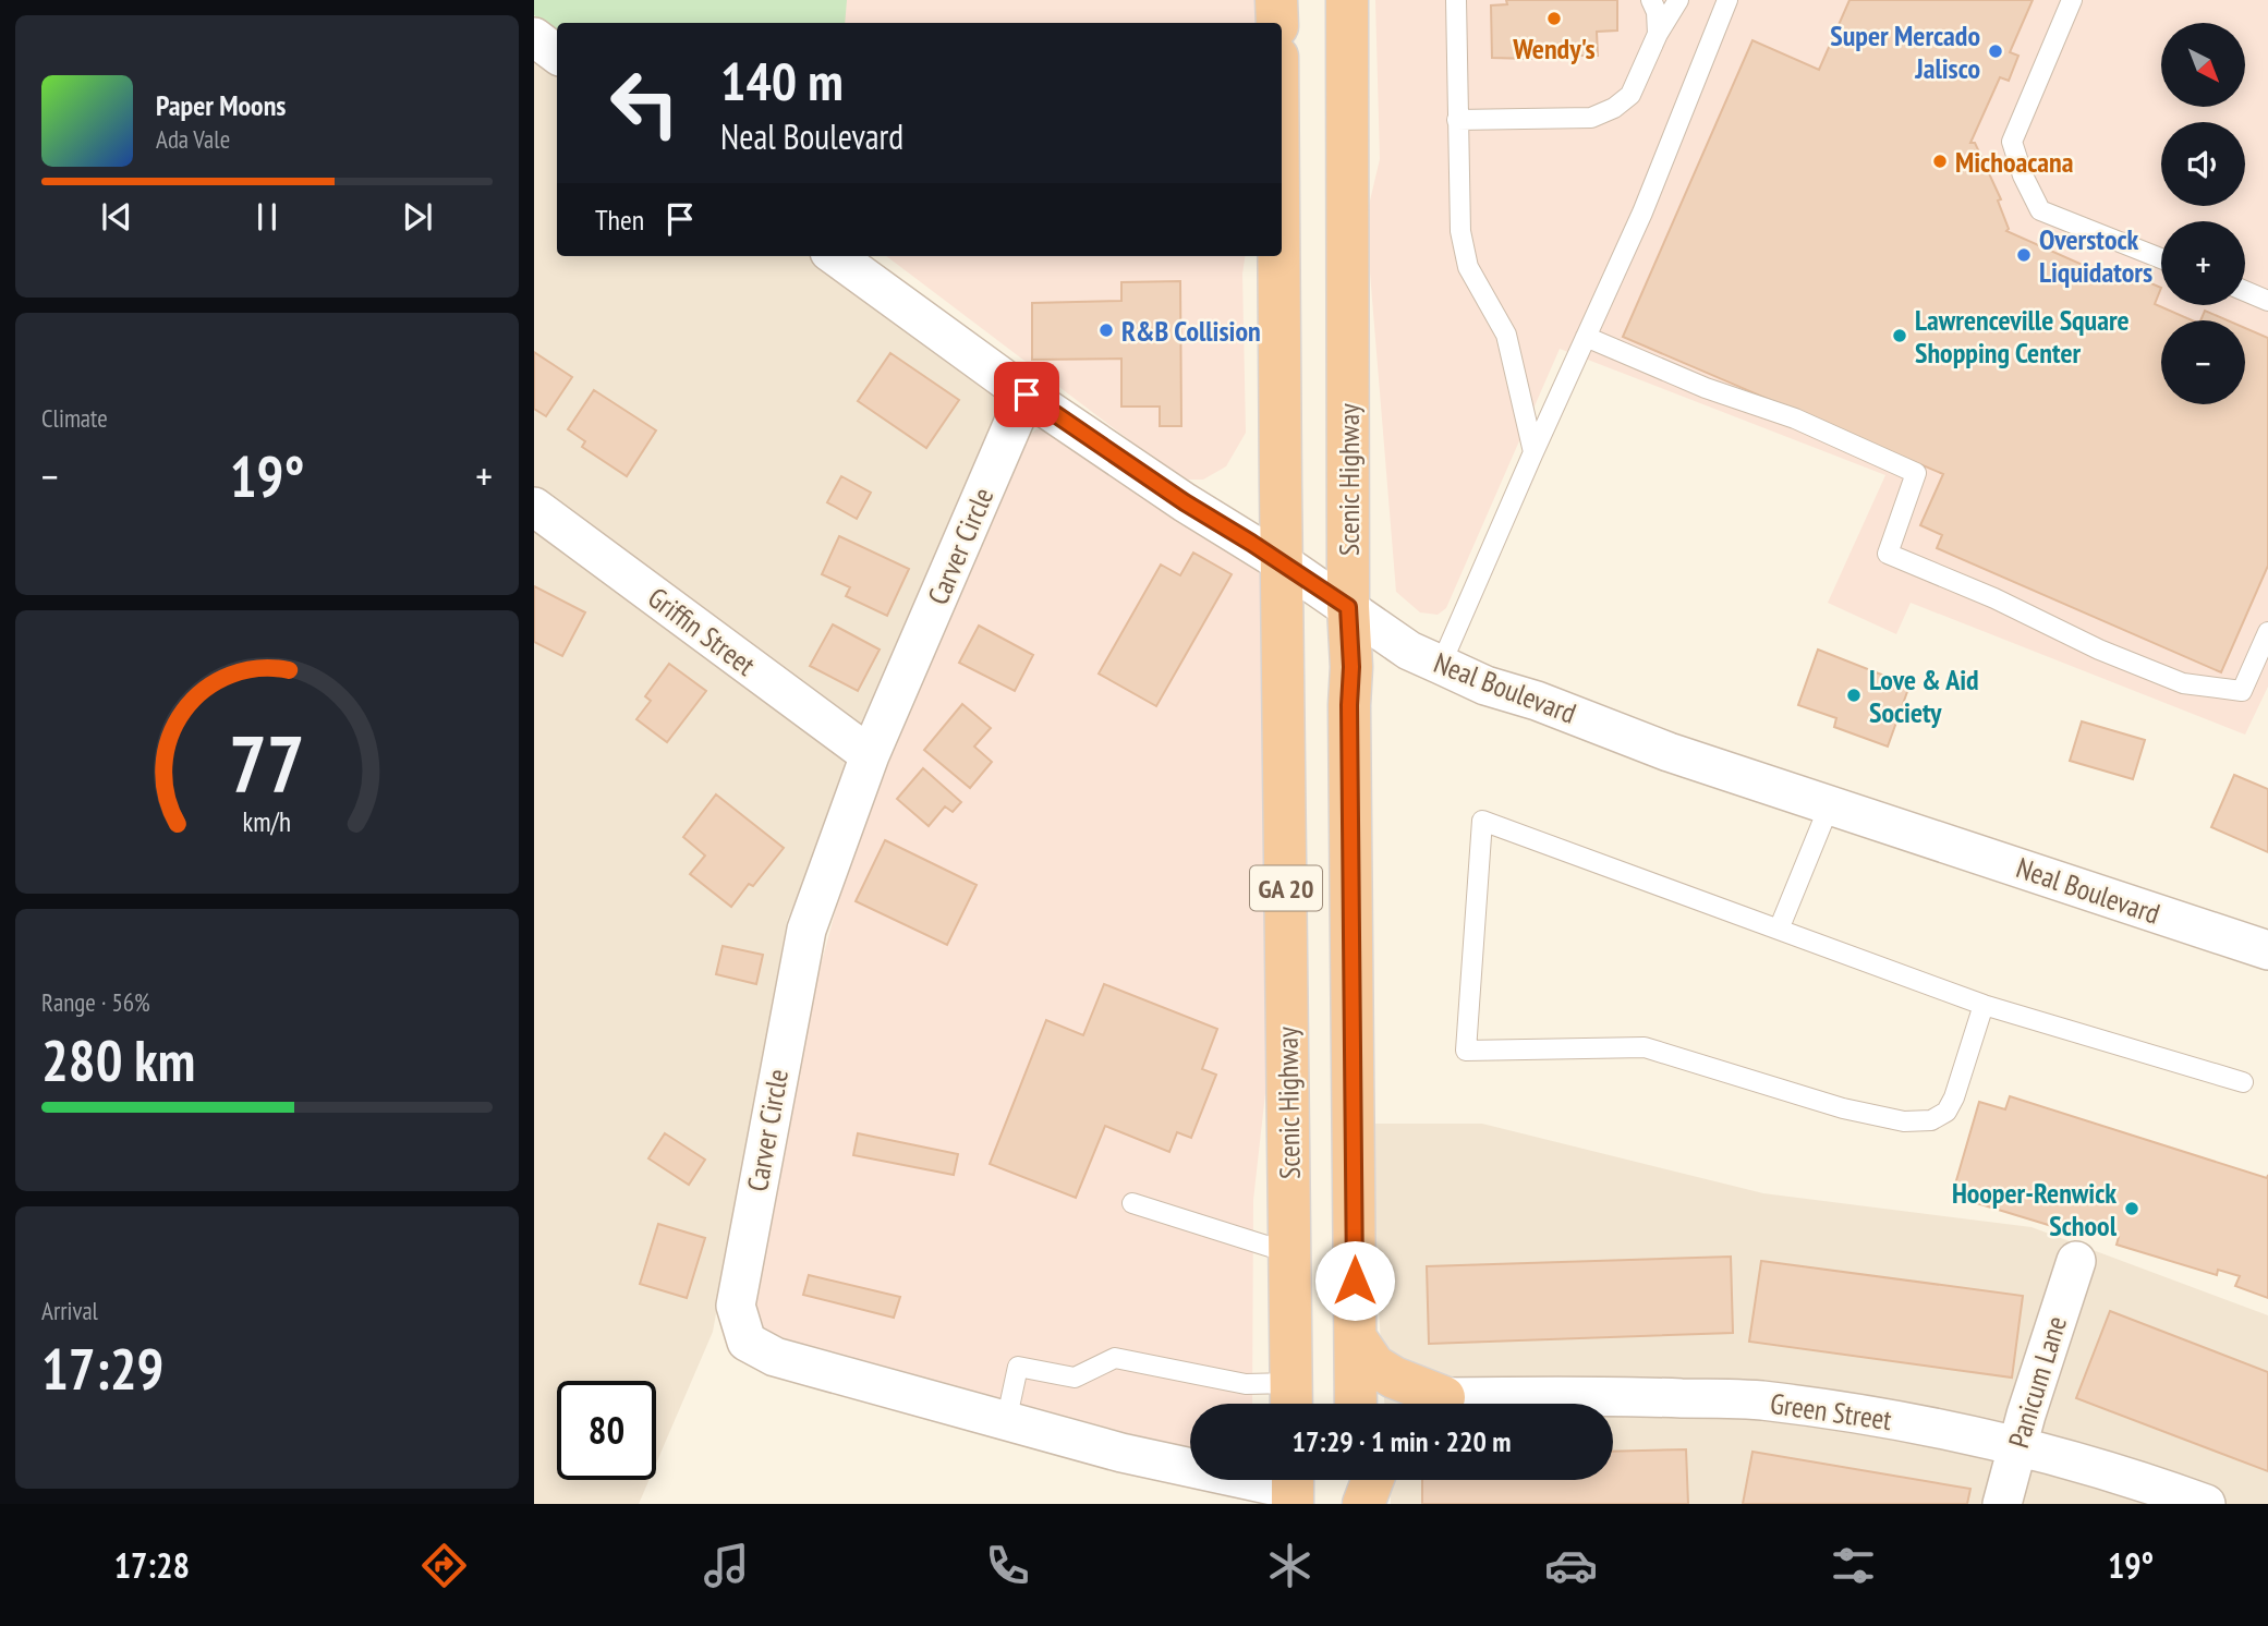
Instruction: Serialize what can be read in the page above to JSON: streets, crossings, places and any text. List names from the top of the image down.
{
  "streets": {
    "highway": ["Scenic Highway", "GA 20"],
    "street": [
      "Carver Circle",
      "Griffin Street",
      "Neal Boulevard",
      "Panicum Lane",
      "Green Street"
    ]
  },
  "crossings": [
    ["Scenic Highway", "Neal Boulevard"],
    ["Carver Circle", "Griffin Street"],
    ["Carver Circle", "Neal Boulevard"],
    ["Panicum Lane", "Green Street"]
  ],
  "places": [
    "Wendy's",
    "Super Mercado Jalisco",
    "Michoacana",
    "Overstock Liquidators",
    "R&B Collision",
    "Lawrenceville Square Shopping Center",
    "Love & Aid Society",
    "Hooper-Renwick School"
  ],
  "north": "bottom right",
  "page": {
    "map_buttons": ["+", "−"],
    "turn": ["140 m", "Neal Boulevard"],
    "song": ["Paper Moons", "Ada Vale"],
    "then": "Then",
    "tile": [
      "Climate",
      ["Range · 56%", "280 km"],
      ["Arrival", "17:29"]
    ],
    "heat": ["−", "19°", "+"],
    "limit": "80",
    "trip": "17:29 · 1 min · 220 m",
    "tabs": ["17:28", "19°"],
    "gauge": ["77", "km/h"]
  }
}
